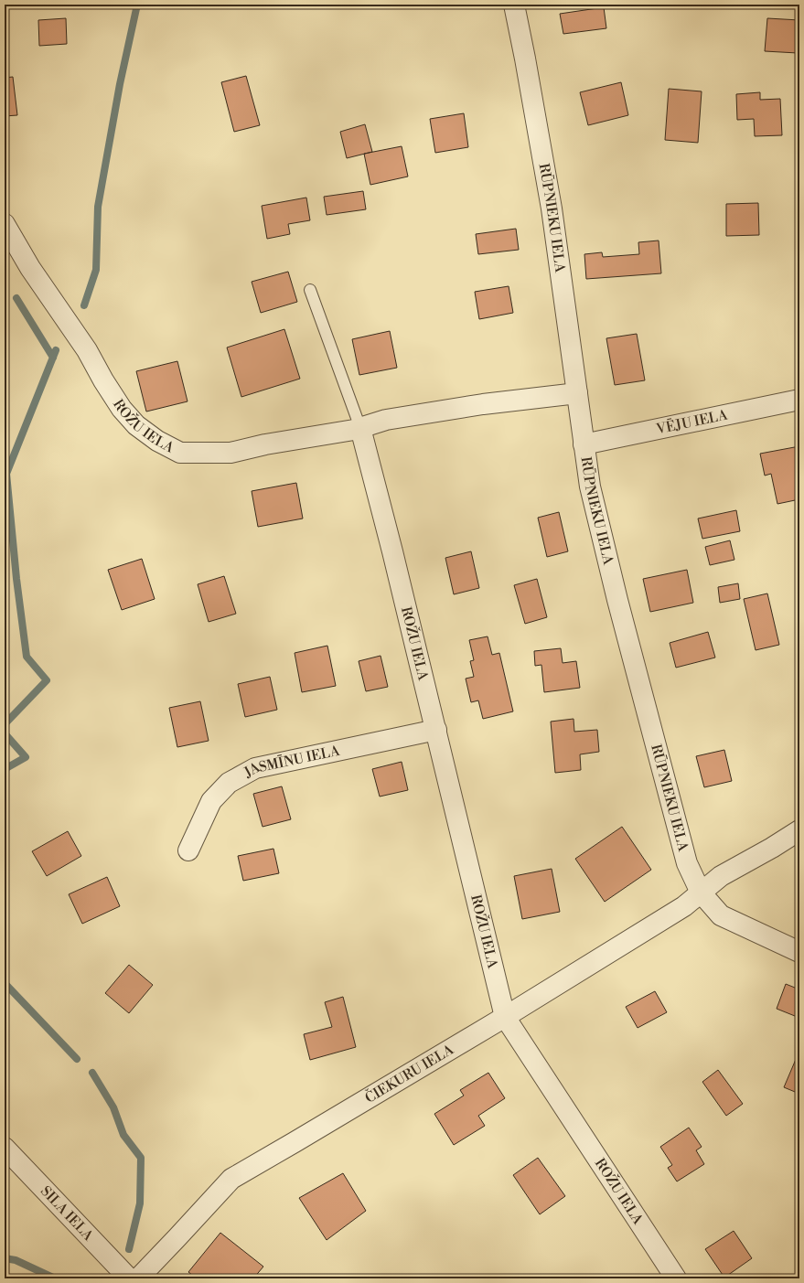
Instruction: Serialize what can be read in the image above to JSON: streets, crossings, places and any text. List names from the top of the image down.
{
  "streets": {
    "street": [
      "RŪPNIEKU IELA",
      "VĒJU IELA",
      "ROŽU IELA",
      "JASMĪNU IELA",
      "ČIEKURU IELA",
      "SILA IELA"
    ]
  },
  "crossings": [
    ["RŪPNIEKU IELA", "VĒJU IELA"],
    ["RŪPNIEKU IELA", "ČIEKURU IELA"],
    ["ROŽU IELA", "JASMĪNU IELA"],
    ["ROŽU IELA", "ČIEKURU IELA"]
  ]
}
